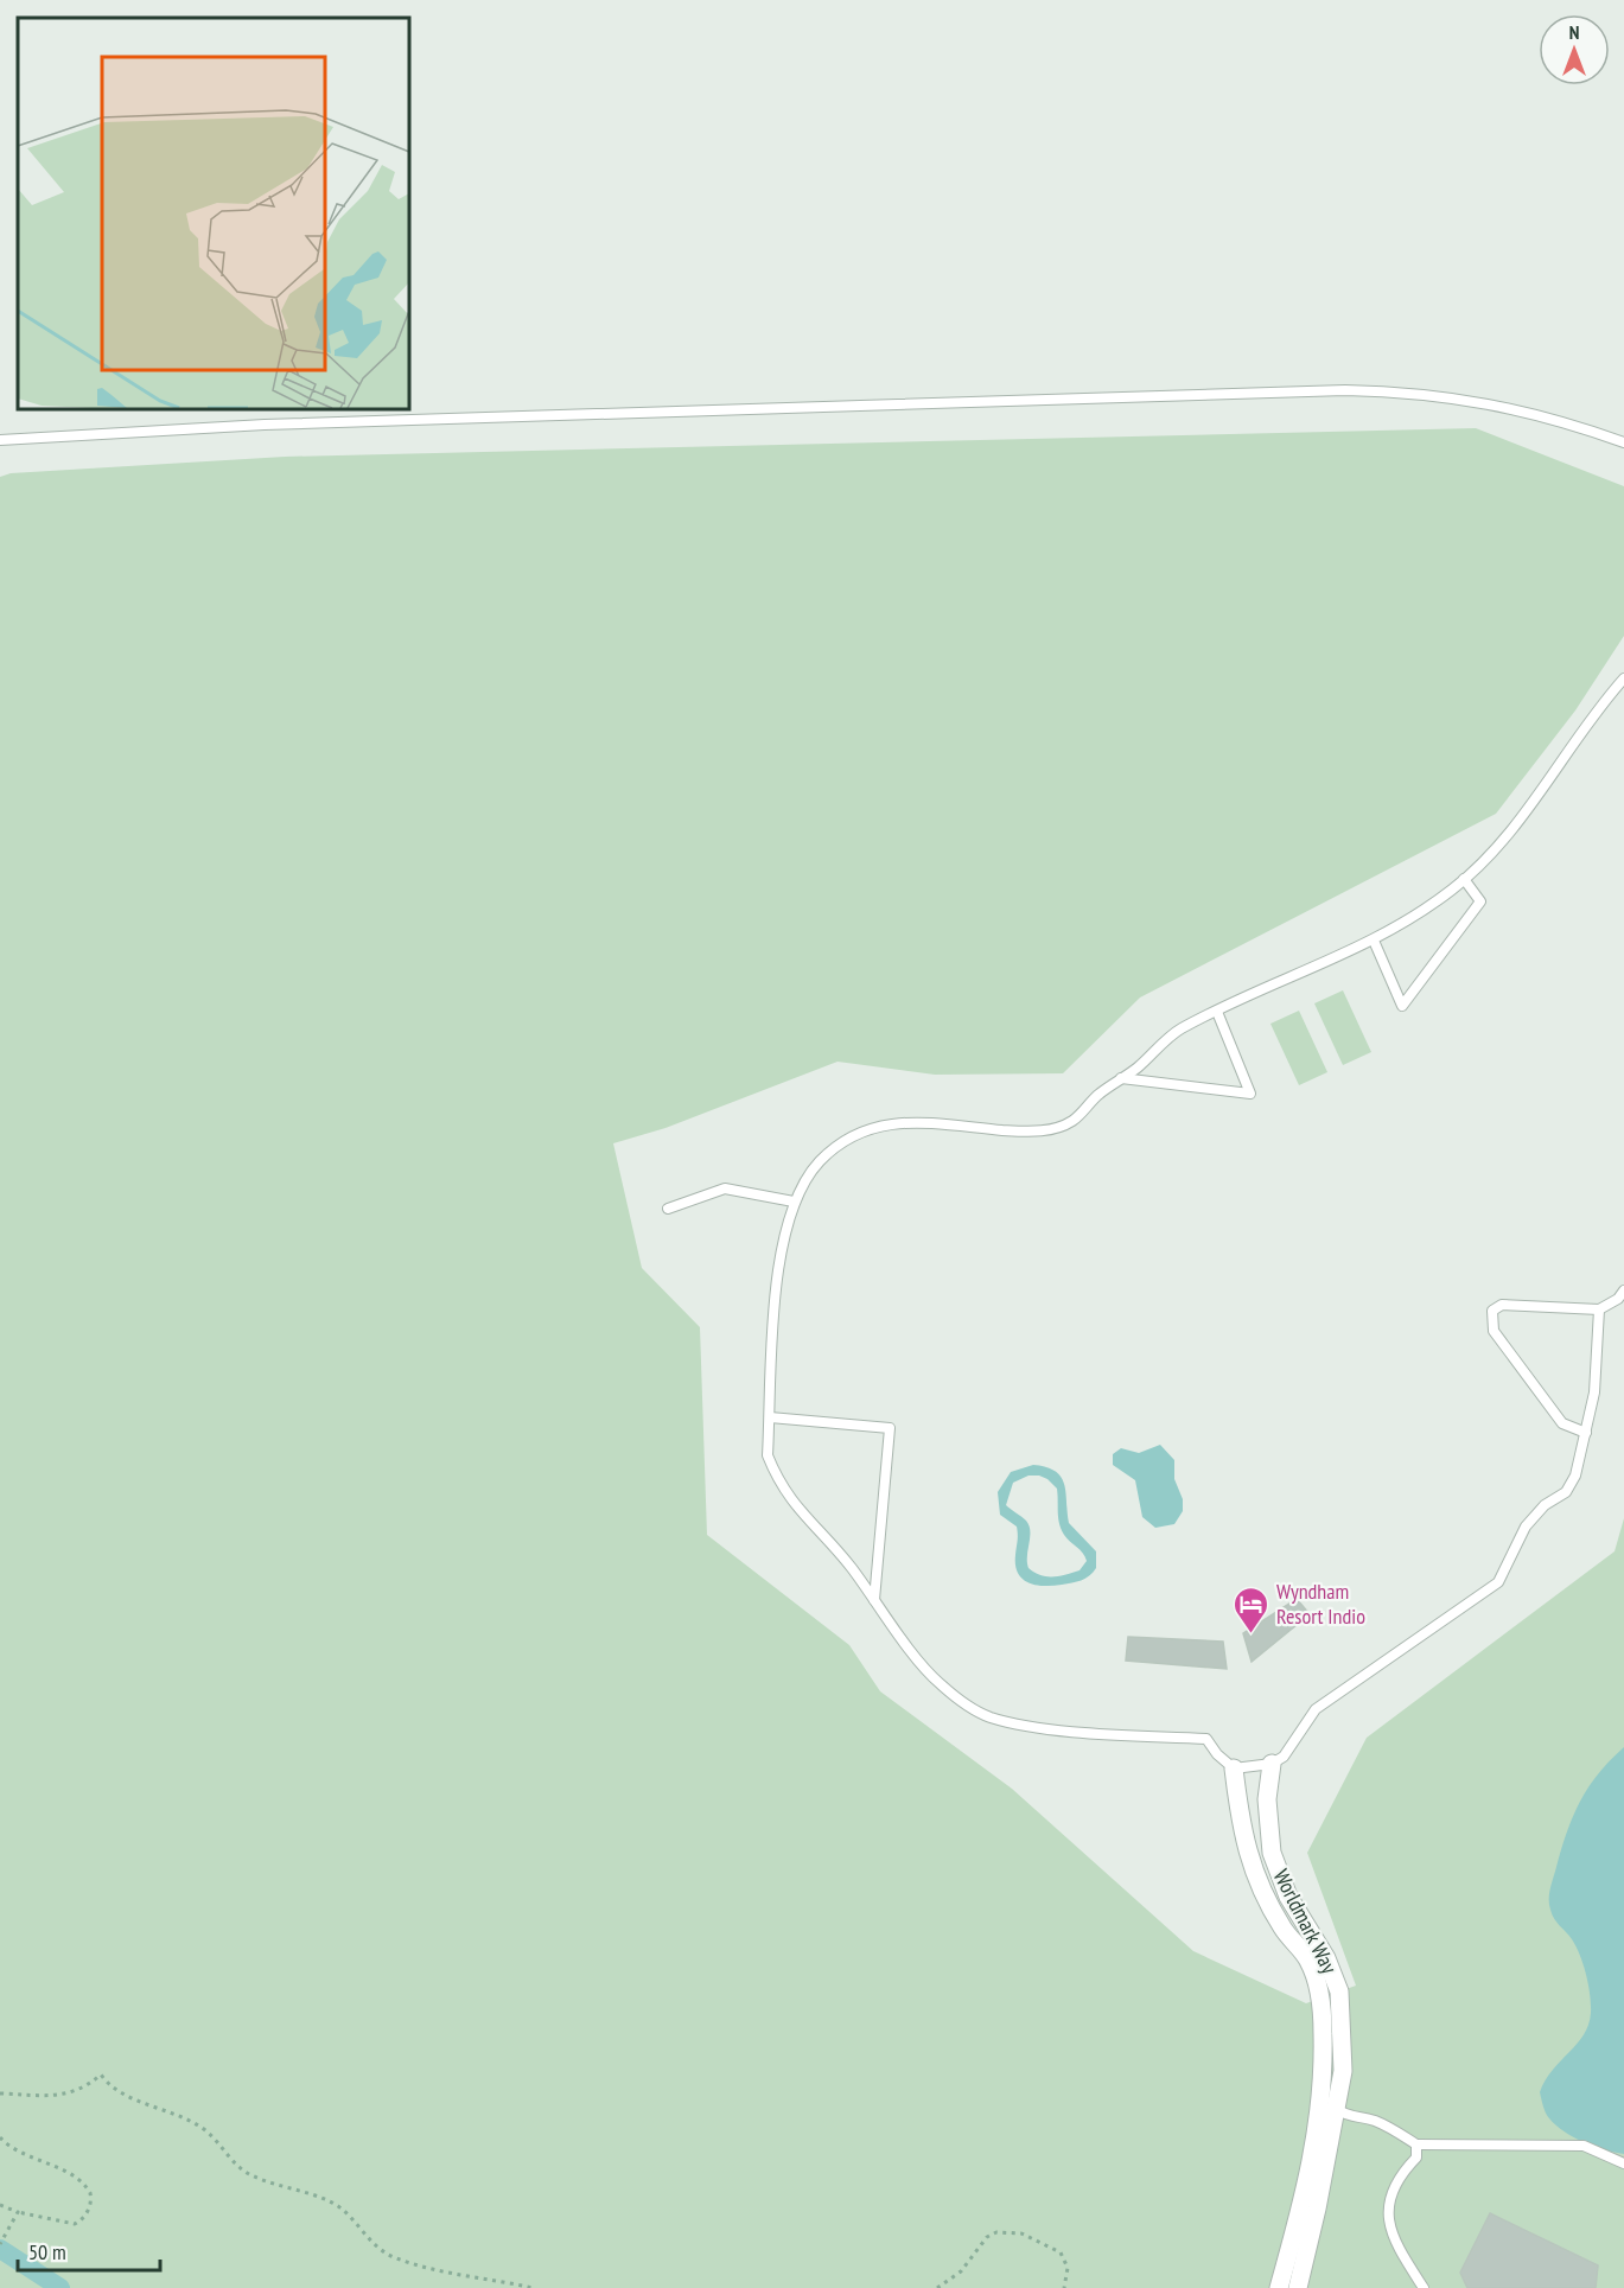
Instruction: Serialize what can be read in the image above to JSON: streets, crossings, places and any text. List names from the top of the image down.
{
  "streets": {
    "street": ["Worldmark Way"]
  },
  "places": {
    "hotel": ["Wyndham Resort Indio"]
  },
  "scale_bar": "50 m",
  "north": "top"
}
